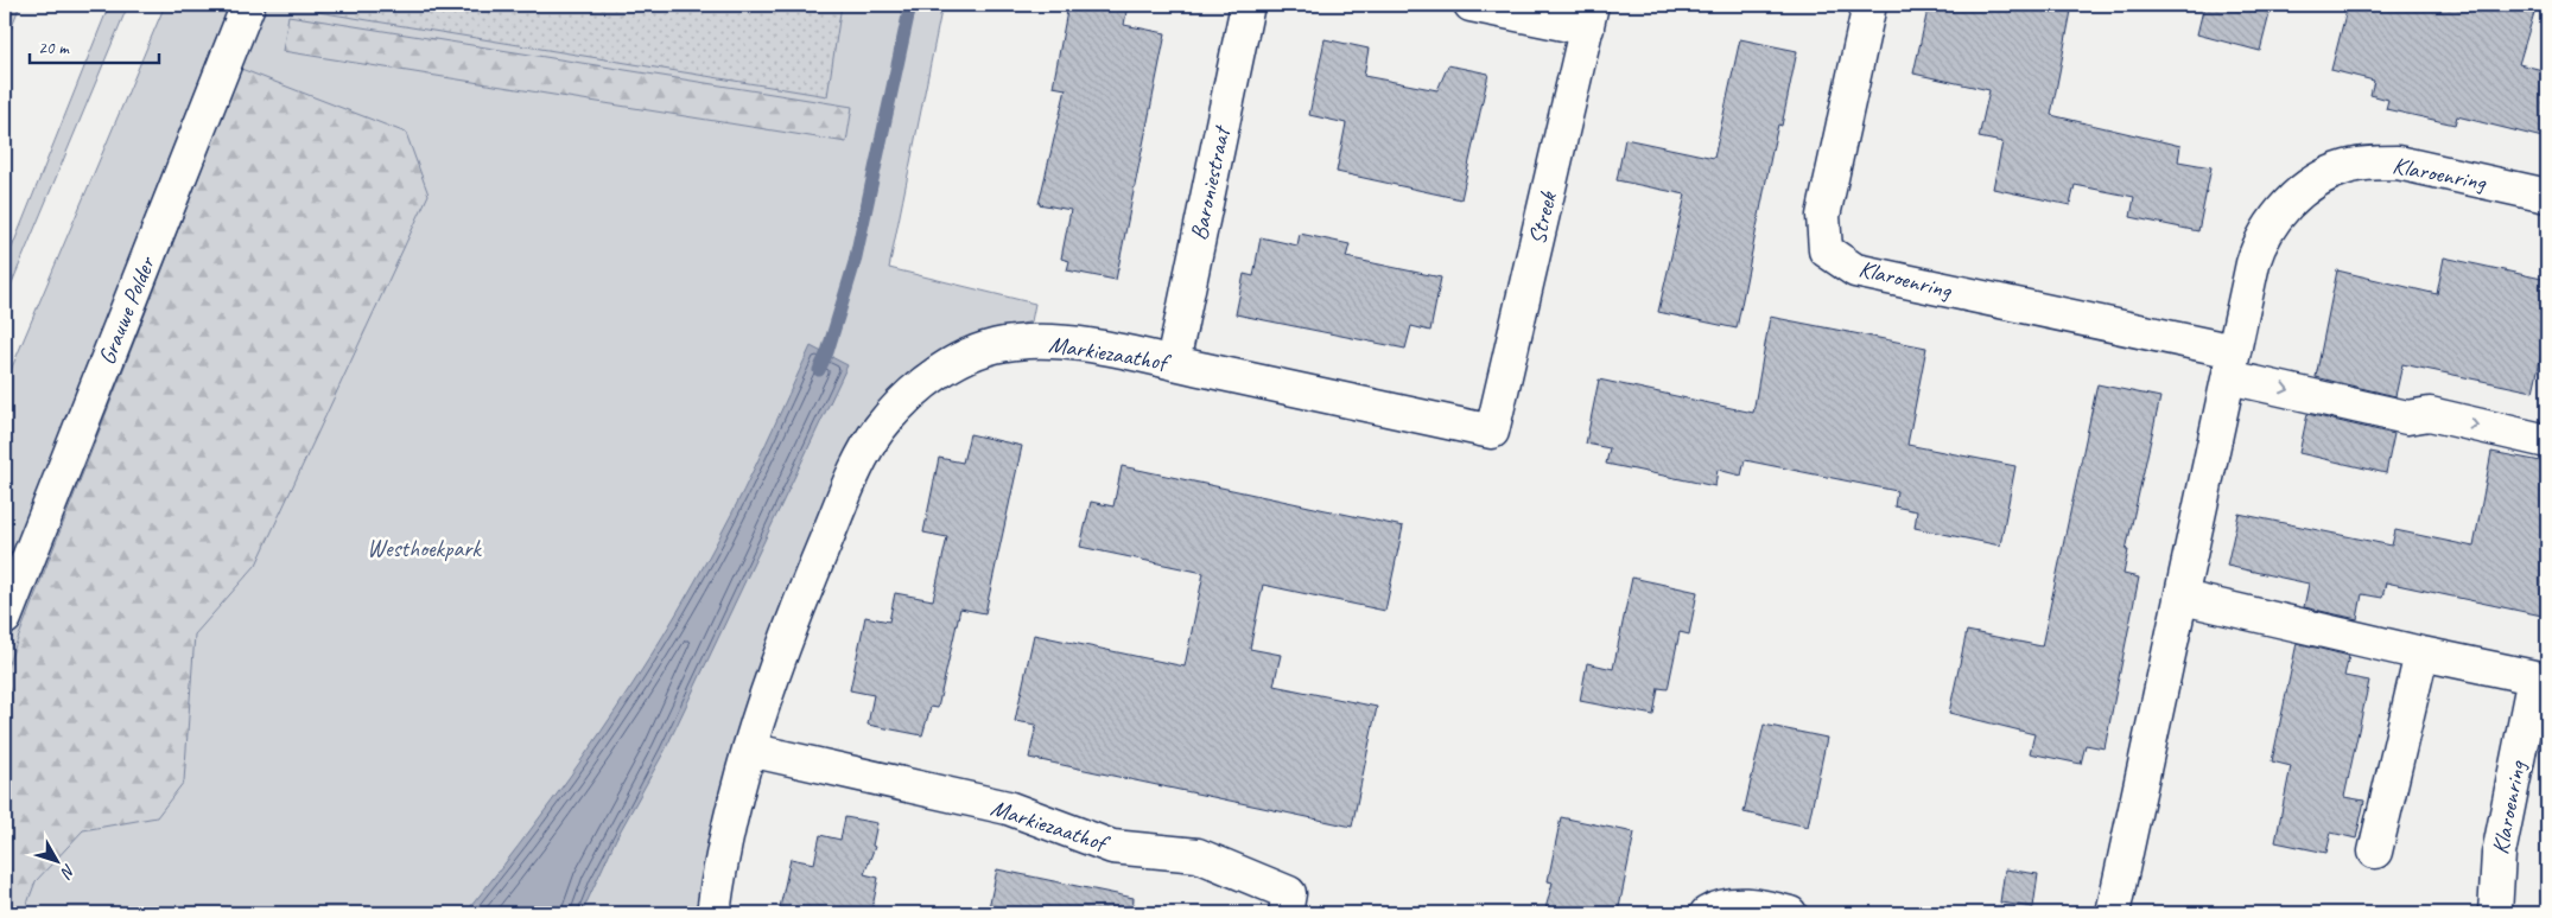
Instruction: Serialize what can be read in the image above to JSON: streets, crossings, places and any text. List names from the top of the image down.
{
  "streets": {
    "street": [
      "Klaroenring",
      "Baroniestraat",
      "Streek",
      "Grauwe Polder",
      "Markiezaathof"
    ]
  },
  "crossings": [
    ["Baroniestraat", "Markiezaathof"],
    ["Streek", "Markiezaathof"]
  ],
  "parks": ["Westhoekpark"],
  "scale_bar": "20 m",
  "north": "bottom right"
}
